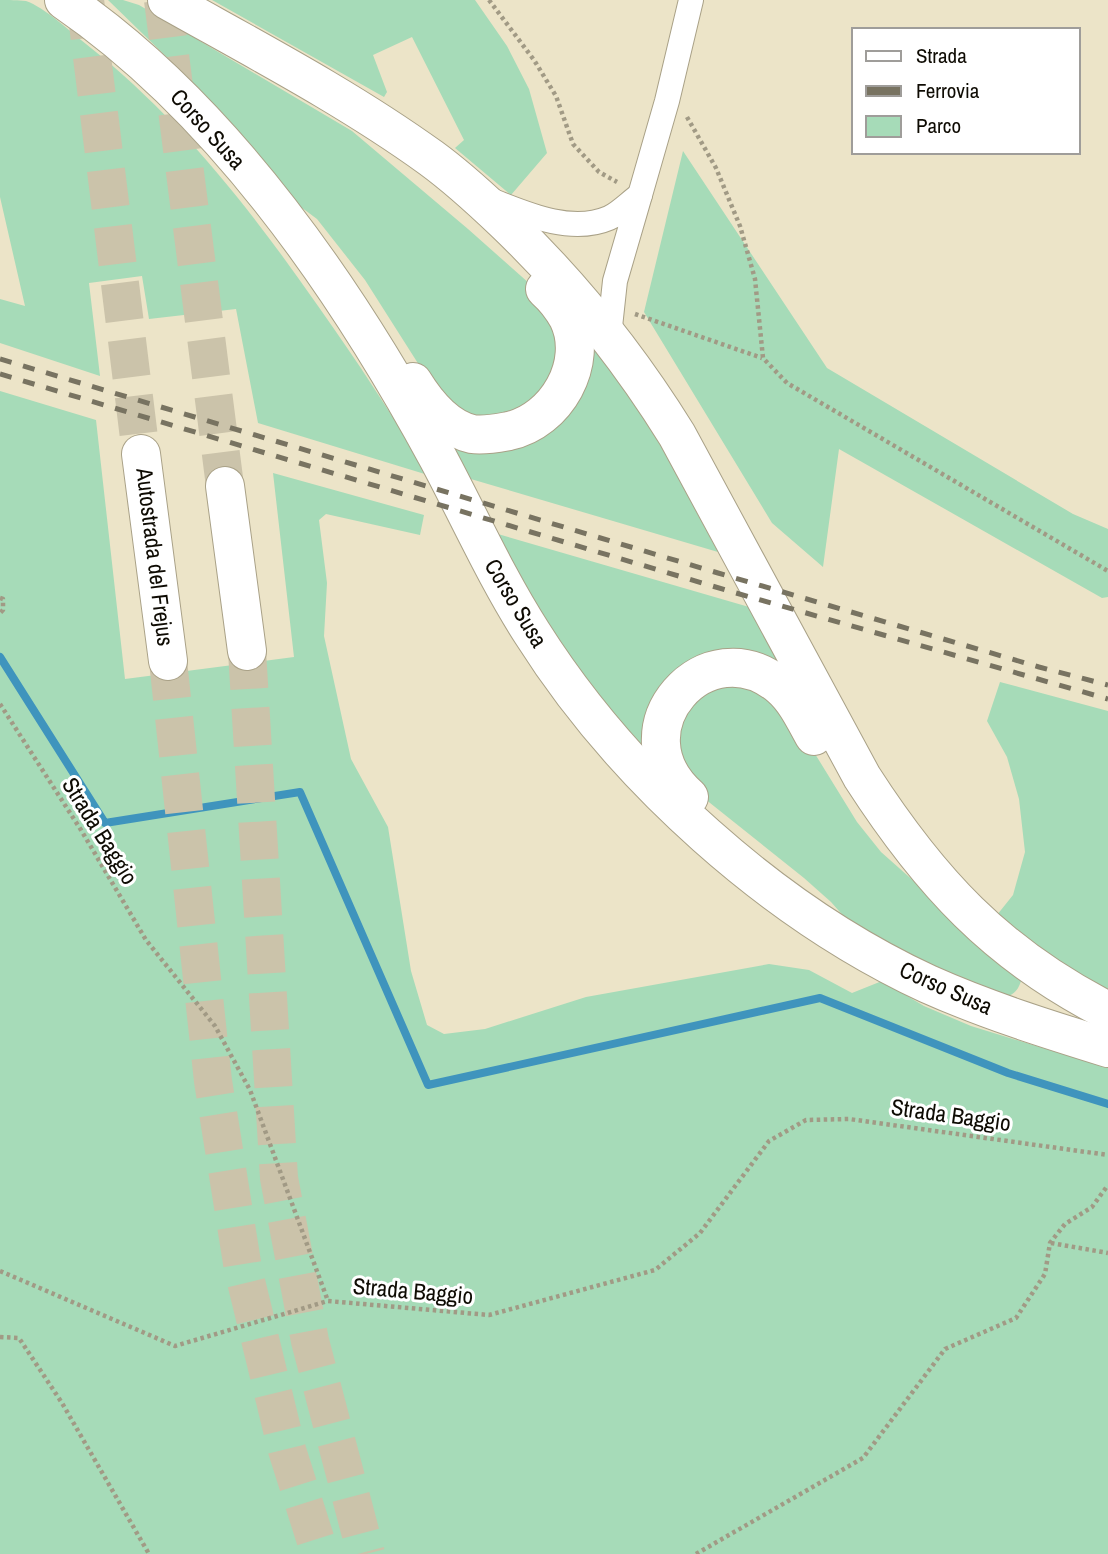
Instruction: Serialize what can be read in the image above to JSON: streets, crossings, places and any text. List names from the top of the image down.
{
  "streets": {
    "main road": ["Corso Susa", "Autostrada del Frejus"],
    "path": ["Strada Baggio"]
  },
  "legend": ["Strada", "Ferrovia", "Parco"]
}
